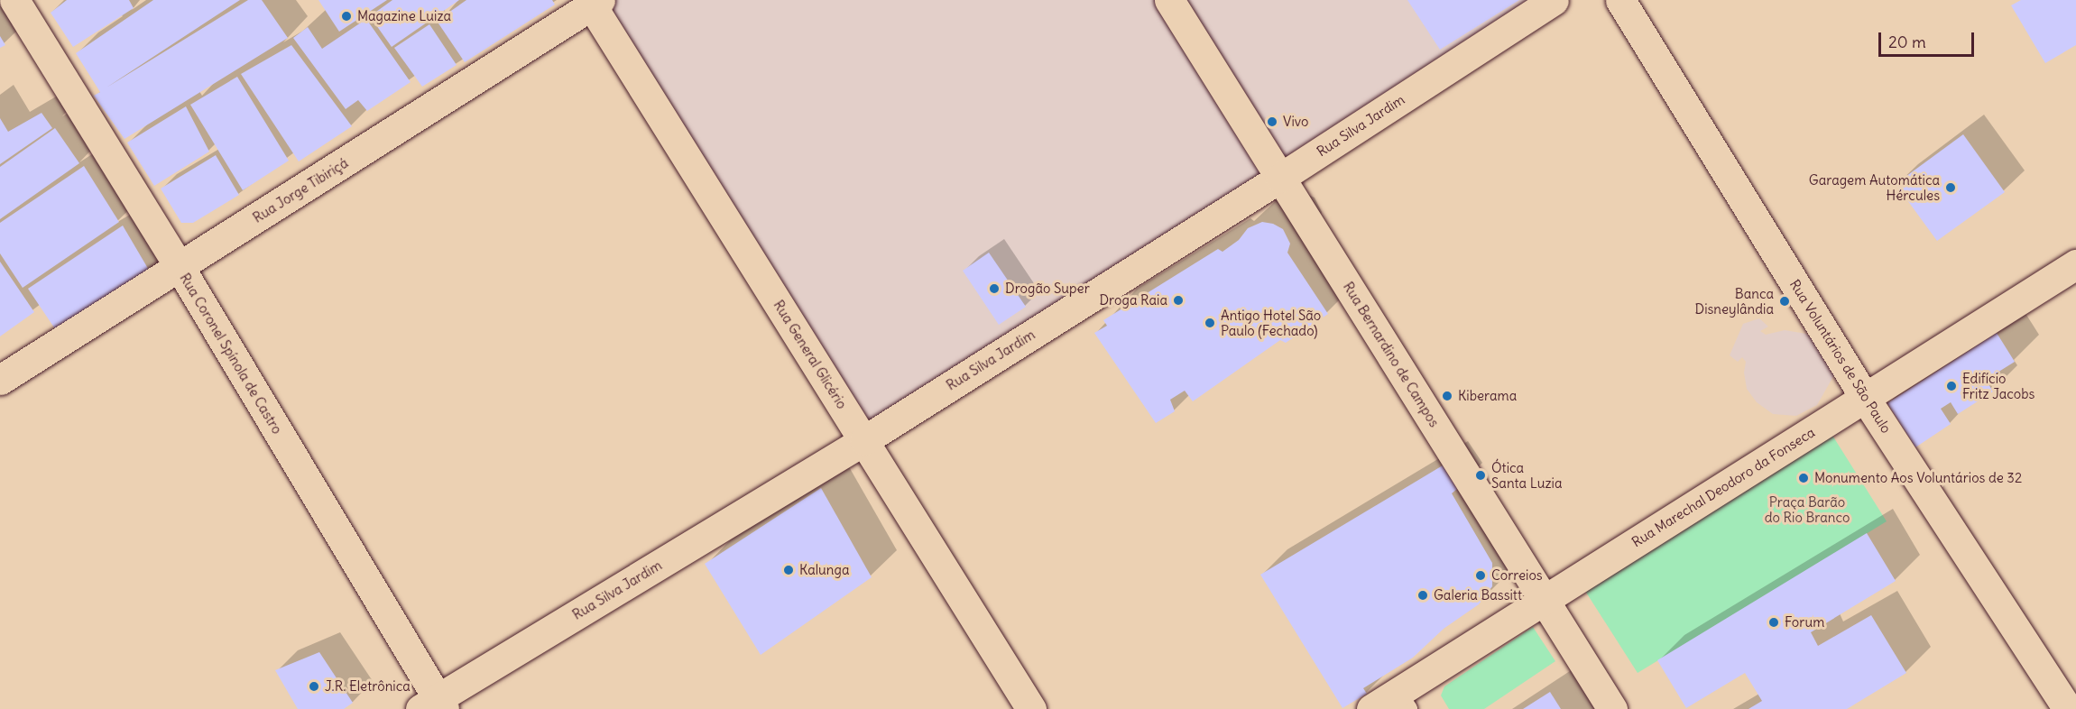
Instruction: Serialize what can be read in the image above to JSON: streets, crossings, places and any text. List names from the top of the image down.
{
  "streets": {
    "street": [
      "Rua Silva Jardim",
      "Rua Jorge Tibiriçá",
      "Rua Coronel Spínola de Castro",
      "Rua General Glicério",
      "Rua Bernardino de Campos",
      "Rua Voluntários de São Paulo",
      "Rua Marechal Deodoro da Fonseca"
    ]
  },
  "crossings": [
    ["Rua Silva Jardim", "Rua Coronel Spínola de Castro"],
    ["Rua Silva Jardim", "Rua General Glicério"],
    ["Rua Silva Jardim", "Rua Bernardino de Campos"],
    ["Rua Jorge Tibiriçá", "Rua Coronel Spínola de Castro"],
    ["Rua Jorge Tibiriçá", "Rua General Glicério"],
    ["Rua Bernardino de Campos", "Rua Marechal Deodoro da Fonseca"],
    ["Rua Voluntários de São Paulo", "Rua Marechal Deodoro da Fonseca"]
  ],
  "parks": ["Praça Barão do Rio Branco"],
  "places": [
    "Magazine Luiza",
    "Vivo",
    "Garagem Automática Hércules",
    "Drogão Super",
    "Droga Raia",
    "Banca Disneylândia",
    "Antigo Hotel São Paulo (Fechado)",
    "Edifício Fritz Jacobs",
    "Kiberama",
    "Ótica Santa Luzia",
    "Monumento Aos Voluntários de 32",
    "Kalunga",
    "Correios",
    "Galeria Bassitt",
    "Forum",
    "J.R. Eletrônica"
  ],
  "scale_bar": "20 m"
}
